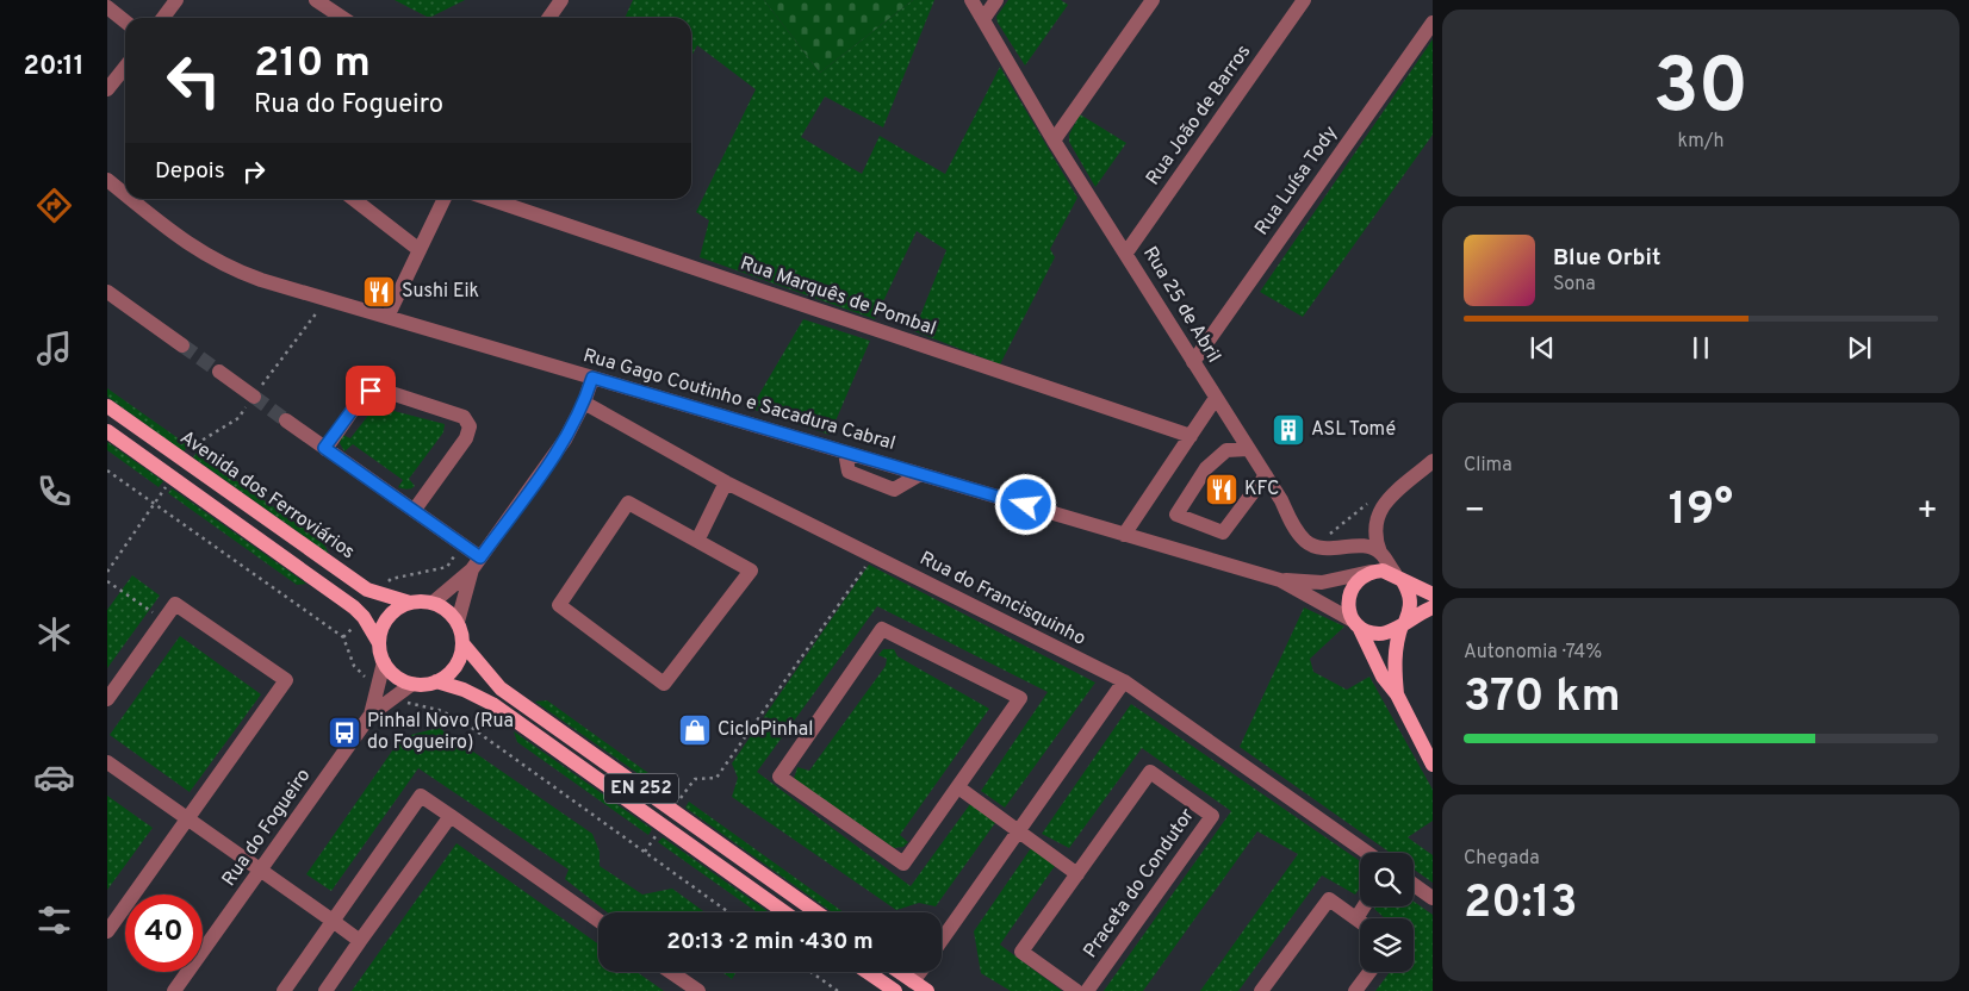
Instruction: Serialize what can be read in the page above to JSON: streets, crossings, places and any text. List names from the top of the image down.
{
  "streets": {
    "main road": ["Avenida dos Ferroviários", "EN 252"],
    "street": [
      "Rua João de Barros",
      "Rua Luísa Tody",
      "Rua Marquês de Pombal",
      "Rua 25 de Abril",
      "Rua Gago Coutinho e Sacadura Cabral",
      "Rua do Francisquinho",
      "Rua do Fogueiro",
      "Praceta do Condutor"
    ]
  },
  "crossings": [
    ["Rua João de Barros", "Rua 25 de Abril"],
    ["Rua Luísa Tody", "Rua 25 de Abril"],
    ["Avenida dos Ferroviários", "EN 252"]
  ],
  "places": {
    "restaurant": ["Sushi Eik", "KFC"],
    "building": ["ASL Tomé"],
    "shop": ["CicloPinhal"],
    "bus stop": ["Pinhal Novo (Rua do Fogueiro)"]
  },
  "page": {
    "tabs": "20:11",
    "tile": [
      ["30", "km/h"],
      "Clima",
      ["Autonomia · 74%", "370 km"],
      ["Chegada", "20:13"]
    ],
    "turn": ["210 m", "Rua do Fogueiro"],
    "then": "Depois",
    "song": ["Blue Orbit", "Sona"],
    "heat": ["−", "19°", "+"],
    "limit": "40",
    "trip": "20:13 · 2 min · 430 m"
  }
}
